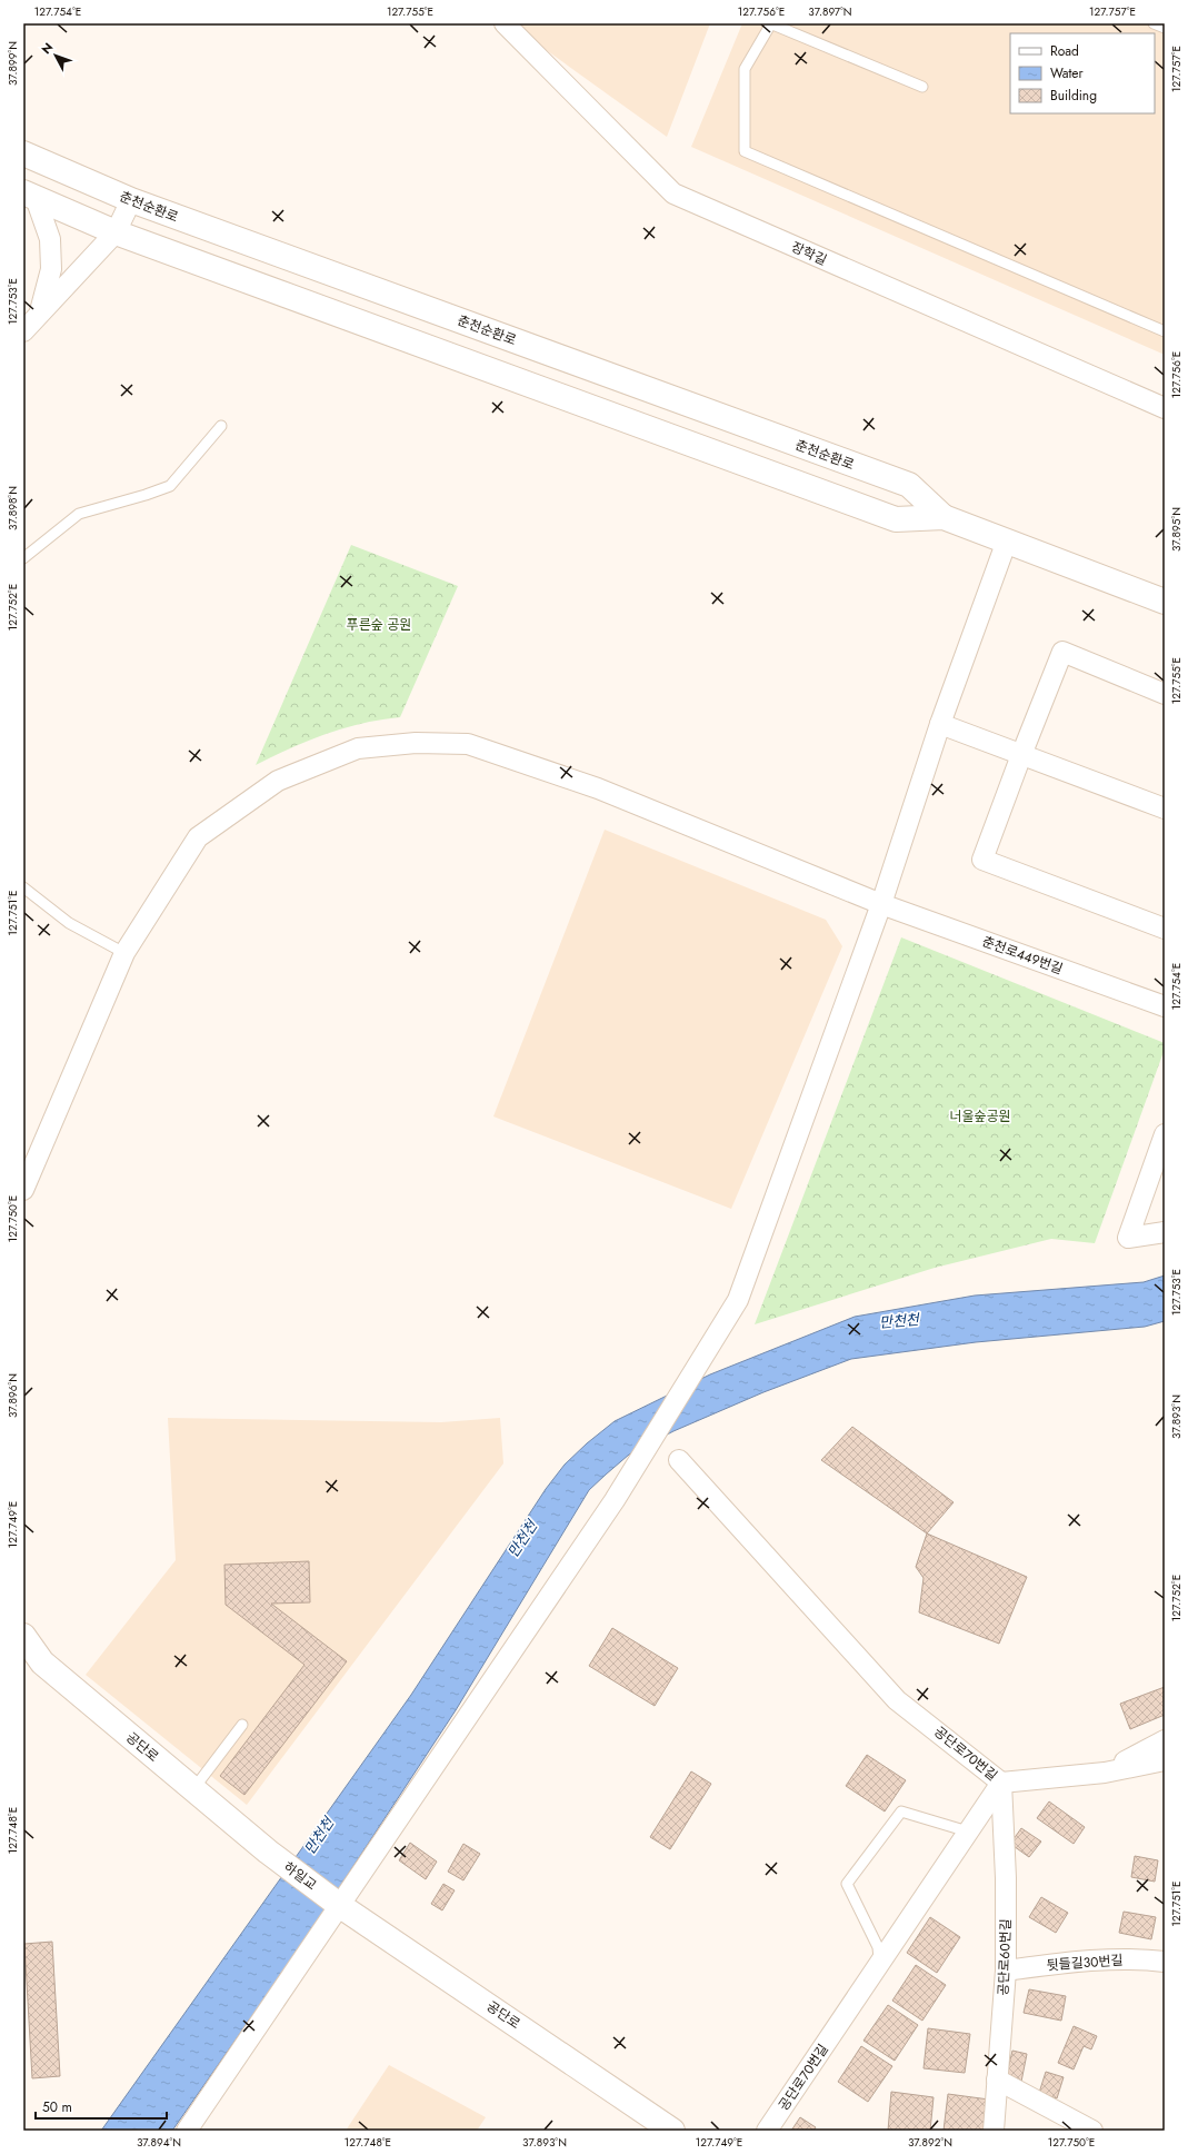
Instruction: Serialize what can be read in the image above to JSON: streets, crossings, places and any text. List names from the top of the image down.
{
  "streets": {
    "street": [
      "춘천순환로",
      "장학길",
      "춘천로449번길",
      "공단로",
      "공단로70번길",
      "하일교",
      "공단로60번길",
      "뒷들길30번길"
    ]
  },
  "crossings": [
    ["공단로", "하일교"],
    ["공단로70번길", "공단로60번길"],
    ["공단로60번길", "뒷들길30번길"]
  ],
  "water": ["만천천"],
  "parks": ["푸른숲 공원", "너울숲공원"],
  "legend": ["Road", "Water", "Building"],
  "scale_bar": "50 m",
  "north": "top left",
  "coordinates": [
    "127.754°E",
    "127.755°E",
    "127.756°E",
    "37.897°N",
    "127.757°E",
    "37.899°N",
    "127.753°E",
    "37.898°N",
    "37.895°N",
    "127.752°E",
    "127.751°E",
    "127.750°E",
    "37.896°N",
    "37.893°N",
    "127.749°E",
    "127.748°E",
    "37.894°N",
    "37.892°N"
  ]
}
